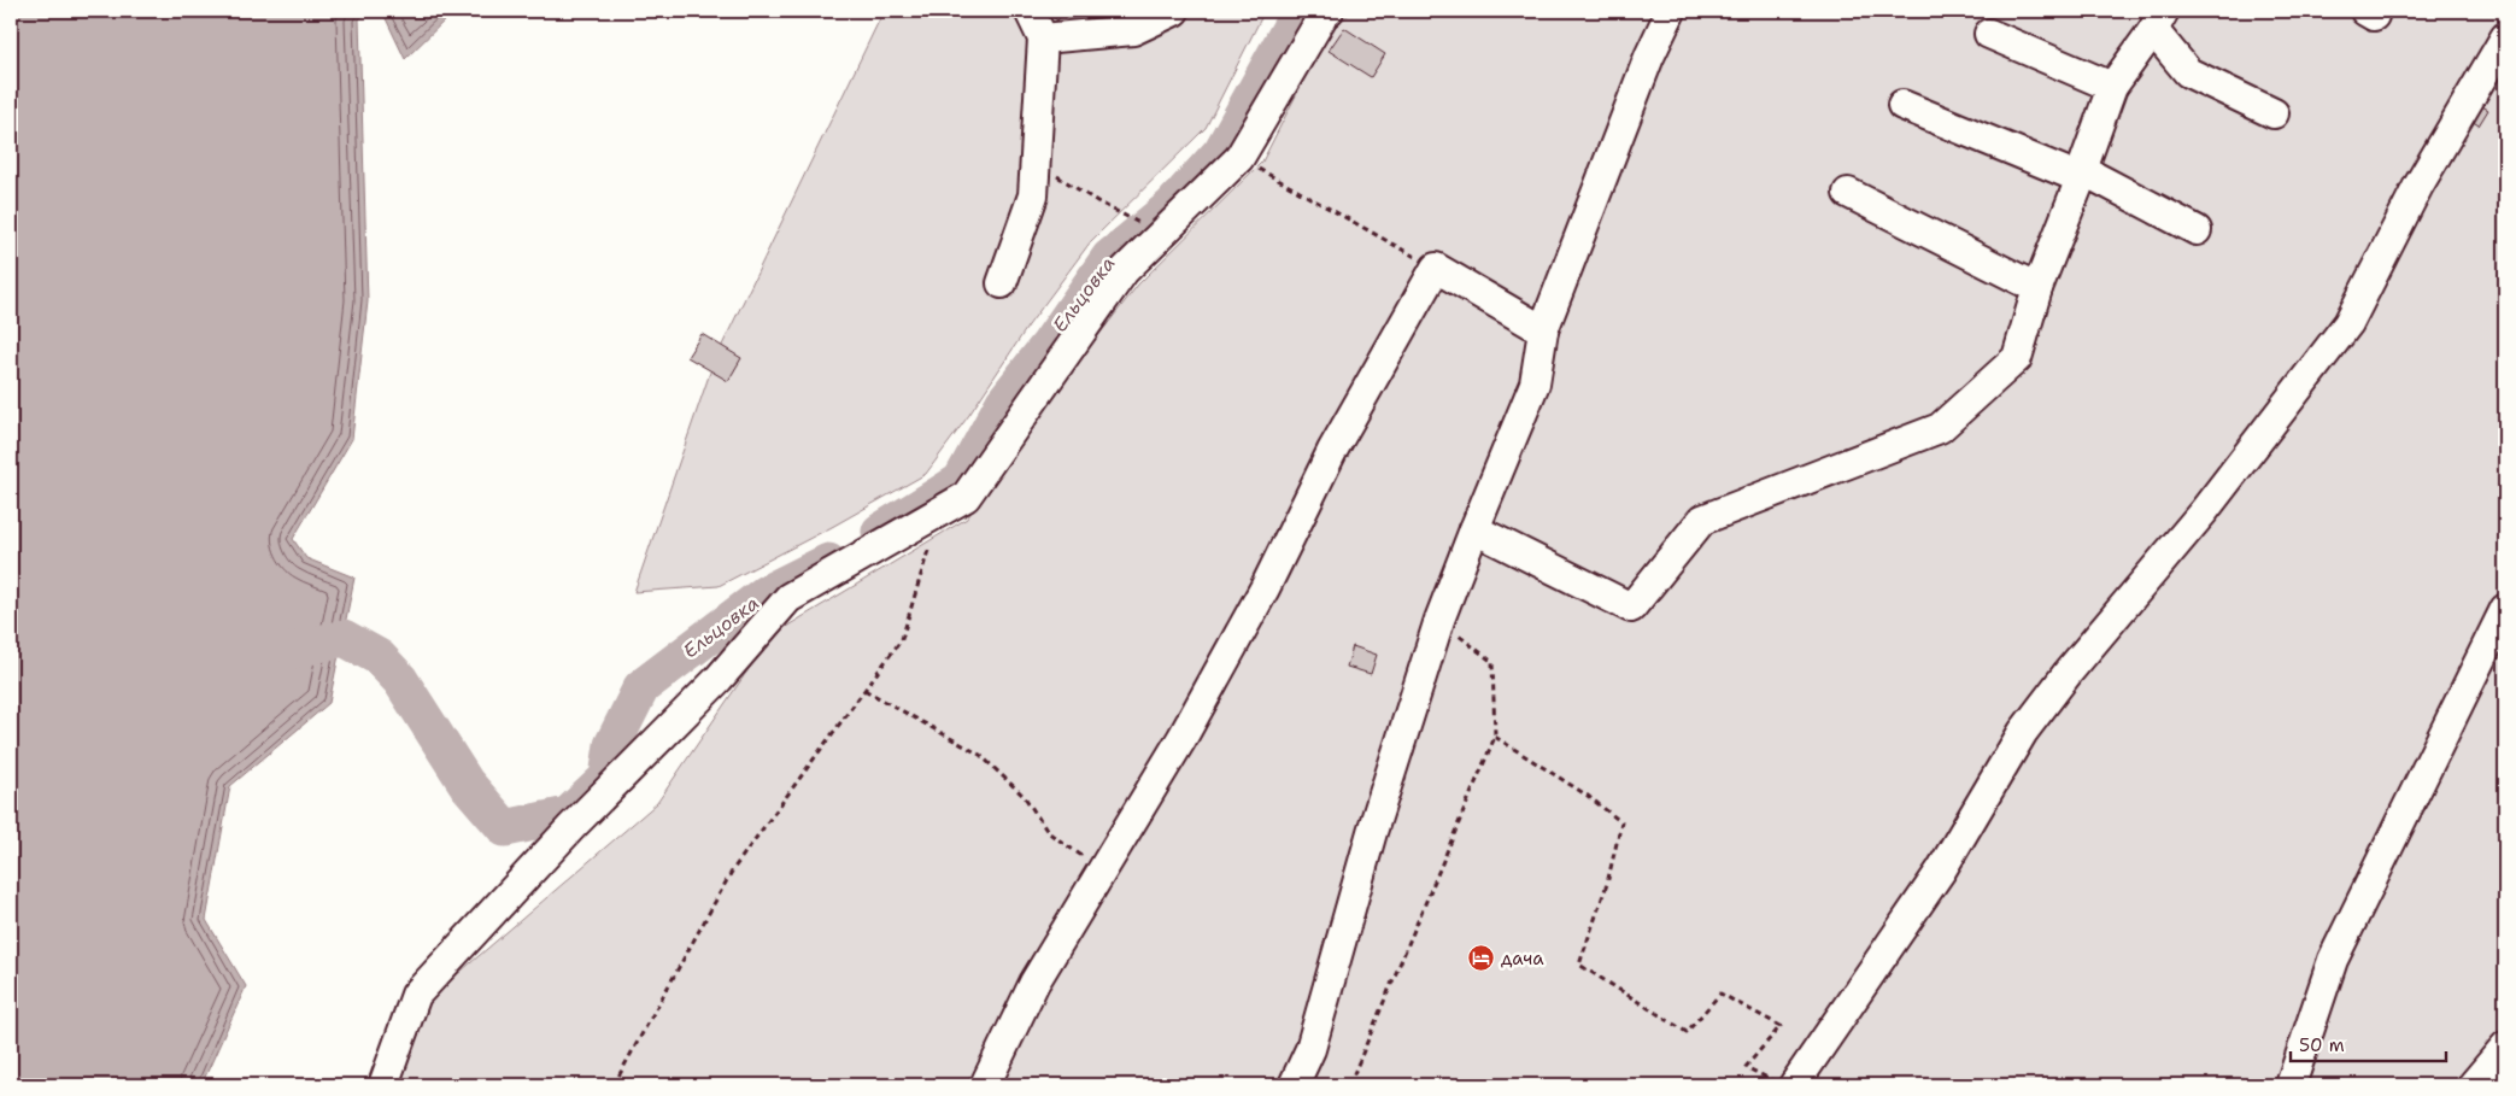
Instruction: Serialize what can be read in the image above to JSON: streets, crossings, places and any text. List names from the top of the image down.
{
  "water": ["Ельцовка"],
  "places": {
    "hotel": ["дача"]
  },
  "scale_bar": "50 m"
}
